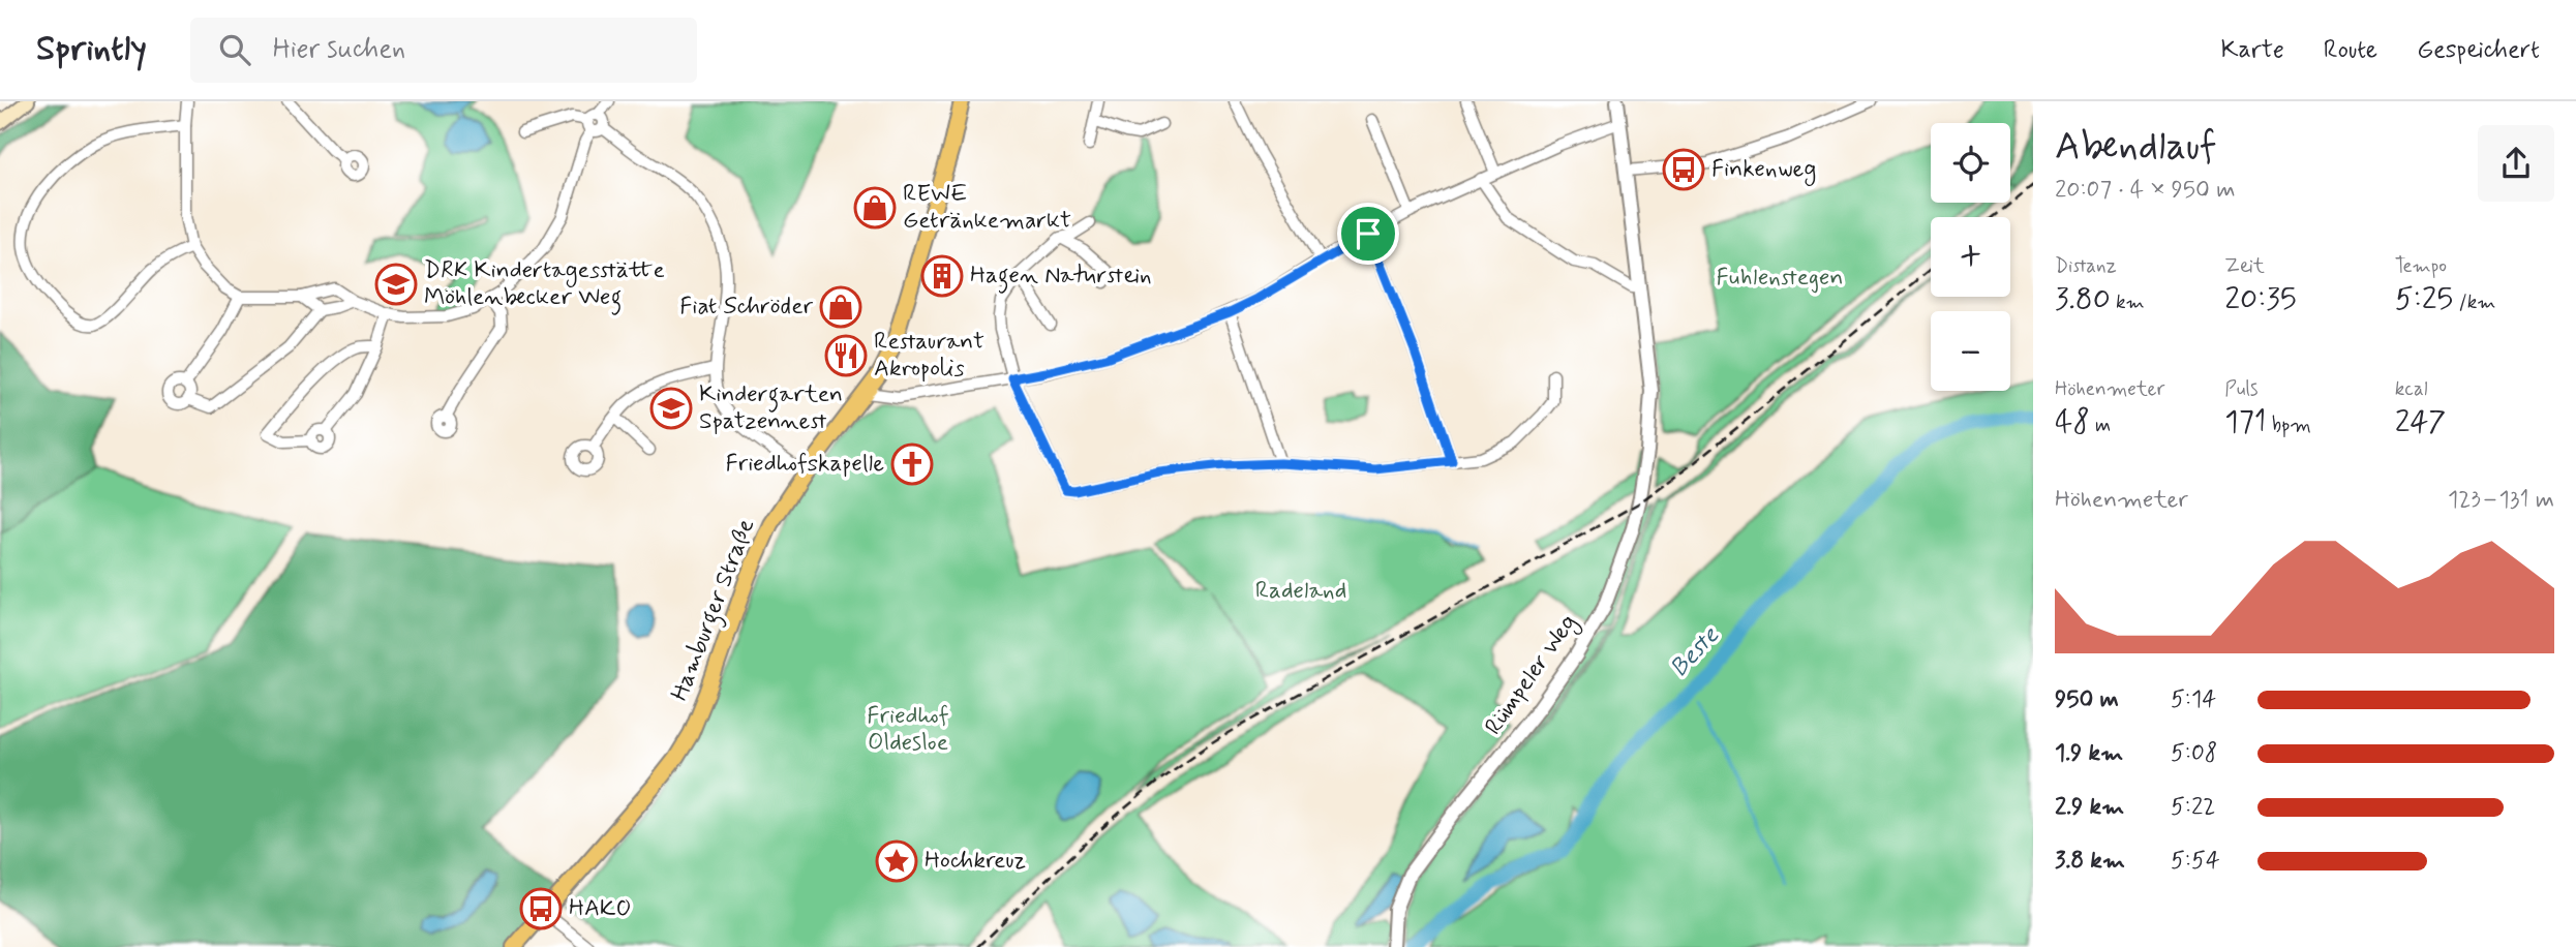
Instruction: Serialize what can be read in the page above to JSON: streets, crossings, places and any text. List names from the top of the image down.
{
  "streets": {
    "main road": ["Hamburger Straße"],
    "street": ["Rümpeler Weg"]
  },
  "water": ["Beste"],
  "parks": ["Fuhlenstegen", "Radeland", "Friedhof Oldesloe"],
  "places": {
    "bus stop": ["Finkenweg", "HAKO"],
    "shop": ["REWE Getränkemarkt", "Fiat Schröder"],
    "building": ["Hagen Naturstein"],
    "school or university": ["DRK Kindertagesstätte Möhlenbecker Weg", "Kindergarten Spatzennest"],
    "restaurant": ["Restaurant Akropolis"],
    "church": ["Friedhofskapelle"],
    "place": ["Hochkreuz"]
  },
  "page": {
    "header": "Sprintly",
    "search": "Hier suchen",
    "nav": ["Karte", "Route", "Gespeichert"],
    "heading": ["Abendlauf", "20:07 · 4 × 950 m"],
    "map_buttons": ["+", "−"],
    "stats": [
      ["Distanz", "3.80 km"],
      ["Zeit", "20:35"],
      ["Tempo", "5:25 /km"],
      ["Höhenmeter", "48 m"],
      ["Puls", "171 bpm"],
      ["kcal", "247"]
    ],
    "chart": ["Höhenmeter", "123–131 m"],
    "list": [
      {
        "name": "950 m",
        "note": "5:14"
      },
      {
        "name": "1.9 km",
        "note": "5:08"
      },
      {
        "name": "2.9 km",
        "note": "5:22"
      },
      {
        "name": "3.8 km",
        "note": "5:54"
      }
    ]
  }
}
